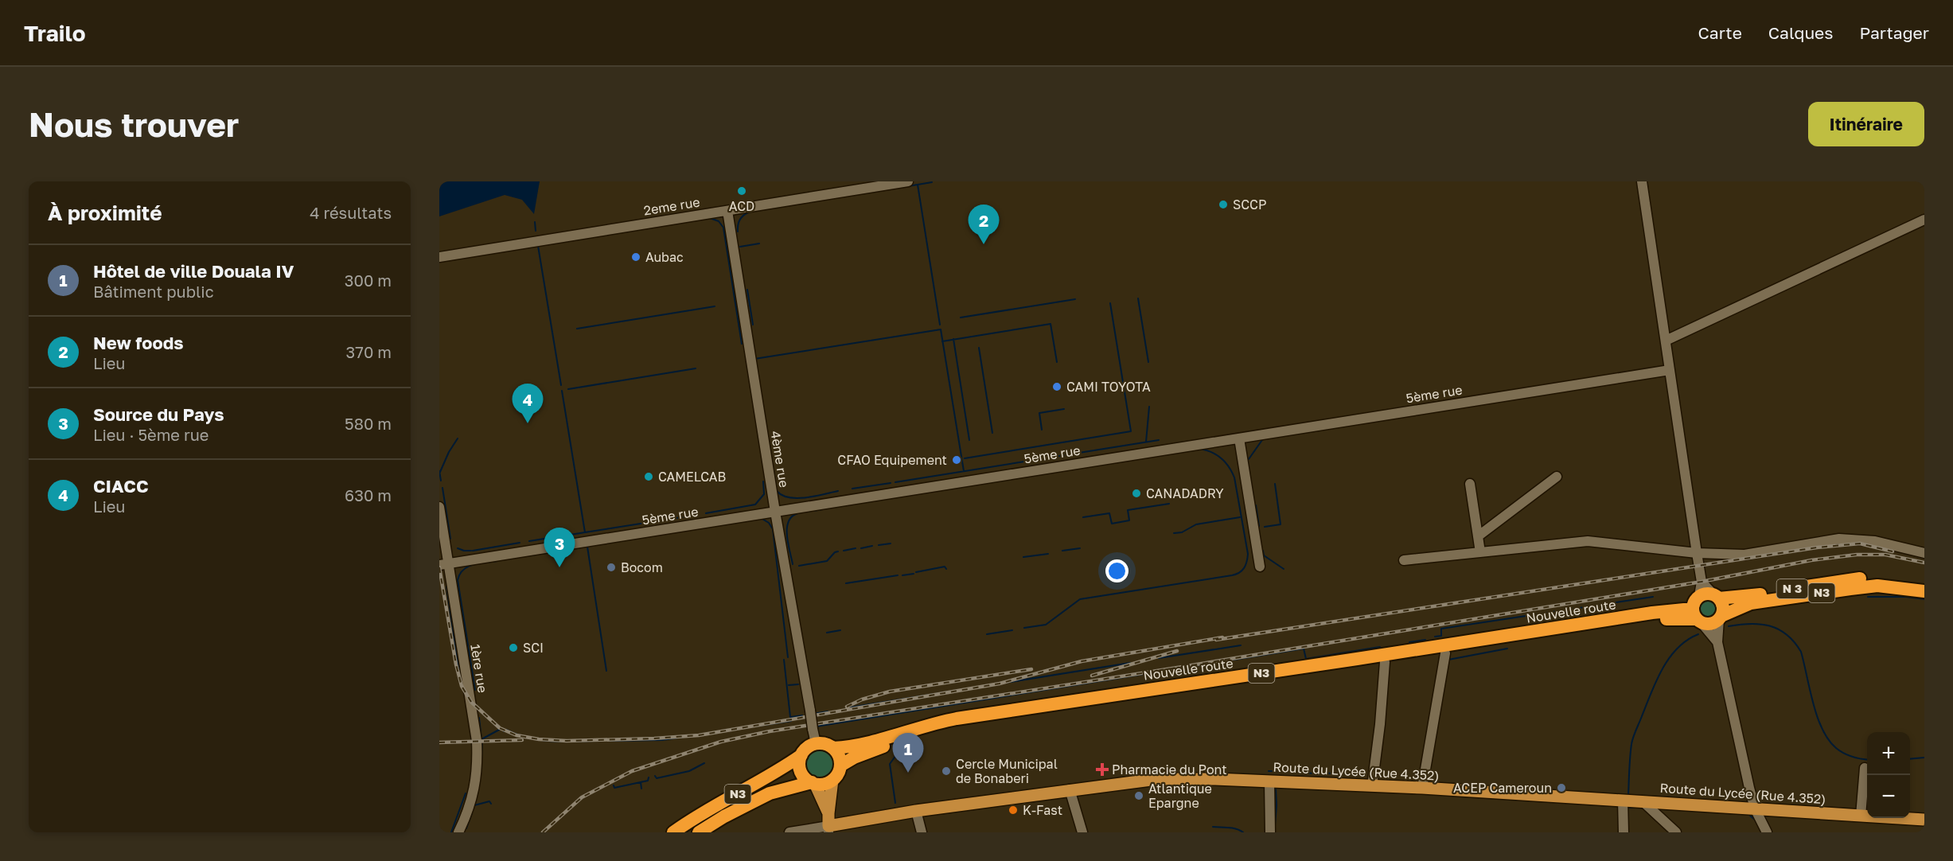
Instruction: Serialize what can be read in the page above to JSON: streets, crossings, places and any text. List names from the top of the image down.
{
  "streets": {
    "highway": ["N 3", "N3", "Nouvelle route"],
    "main road": ["Route du Lycée (Rue 4.352)"],
    "street": [
      "2eme rue",
      "5ème rue",
      "4ème rue",
      "1ère rue"
    ]
  },
  "crossings": [
    ["2eme rue", "4ème rue"],
    ["5ème rue", "4ème rue"],
    ["5ème rue", "1ère rue"],
    ["4ème rue", "N3"],
    ["4ème rue", "Nouvelle route"],
    ["N 3", "N3"],
    ["N 3", "Nouvelle route"],
    ["N3", "Nouvelle route"]
  ],
  "places": {
    "other": [
      "ACD",
      "SCCP",
      "Aubac",
      "CAMI TOYOTA",
      "CFAO Equipement",
      "CAMELCAB",
      "CANADADRY",
      "Bocom",
      "SCI",
      "Cercle Municipal de Bonaberi",
      "ACEP Cameroun",
      "Atlantique Epargne",
      "K-Fast"
    ],
    "health": ["Pharmacie du Pont"]
  },
  "page": {
    "header": "Trailo",
    "nav": ["Carte", "Calques", "Partager"],
    "buttons": "Itinéraire",
    "title": "Nous trouver",
    "heading": ["À proximité", "4 résultats"],
    "pins": [
      "2",
      "4",
      "3",
      "1"
    ],
    "list": [
      {
        "mark": "1",
        "name": "Hôtel de ville Douala IV",
        "note": "Bâtiment public",
        "value": "300 m"
      },
      {
        "mark": "2",
        "name": "New foods",
        "note": "Lieu",
        "value": "370 m"
      },
      {
        "mark": "3",
        "name": "Source du Pays",
        "note": "Lieu · 5ème rue",
        "value": "580 m"
      },
      {
        "mark": "4",
        "name": "CIACC",
        "note": "Lieu",
        "value": "630 m"
      }
    ],
    "map_buttons": ["+", "−"]
  }
}
